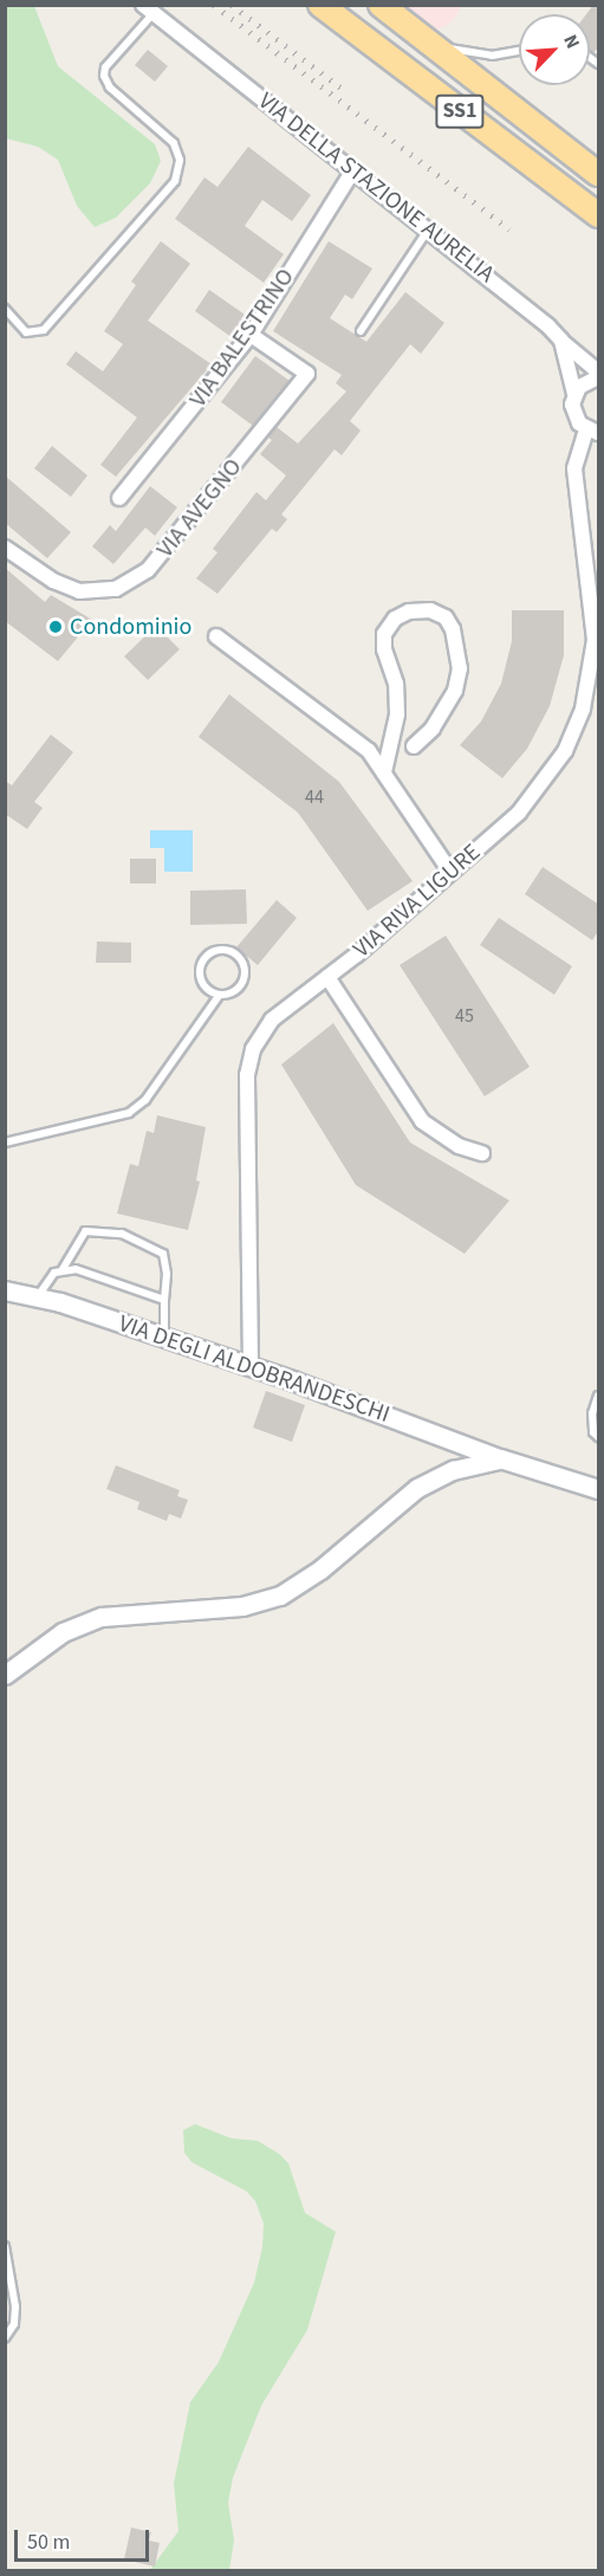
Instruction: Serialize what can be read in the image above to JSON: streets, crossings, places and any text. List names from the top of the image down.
{
  "streets": {
    "highway": ["SS1"],
    "street": [
      "VIA DELLA STAZIONE AURELIA",
      "VIA BALESTRINO",
      "VIA AVEGNO",
      "VIA RIVA LIGURE",
      "VIA DEGLI ALDOBRANDESCHI"
    ]
  },
  "crossings": [
    ["VIA DELLA STAZIONE AURELIA", "VIA BALESTRINO"],
    ["VIA BALESTRINO", "VIA AVEGNO"],
    ["VIA RIVA LIGURE", "VIA DEGLI ALDOBRANDESCHI"]
  ],
  "places": ["Condominio"],
  "house_numbers": ["44", "45"],
  "scale_bar": "50 m",
  "north": "top right"
}
